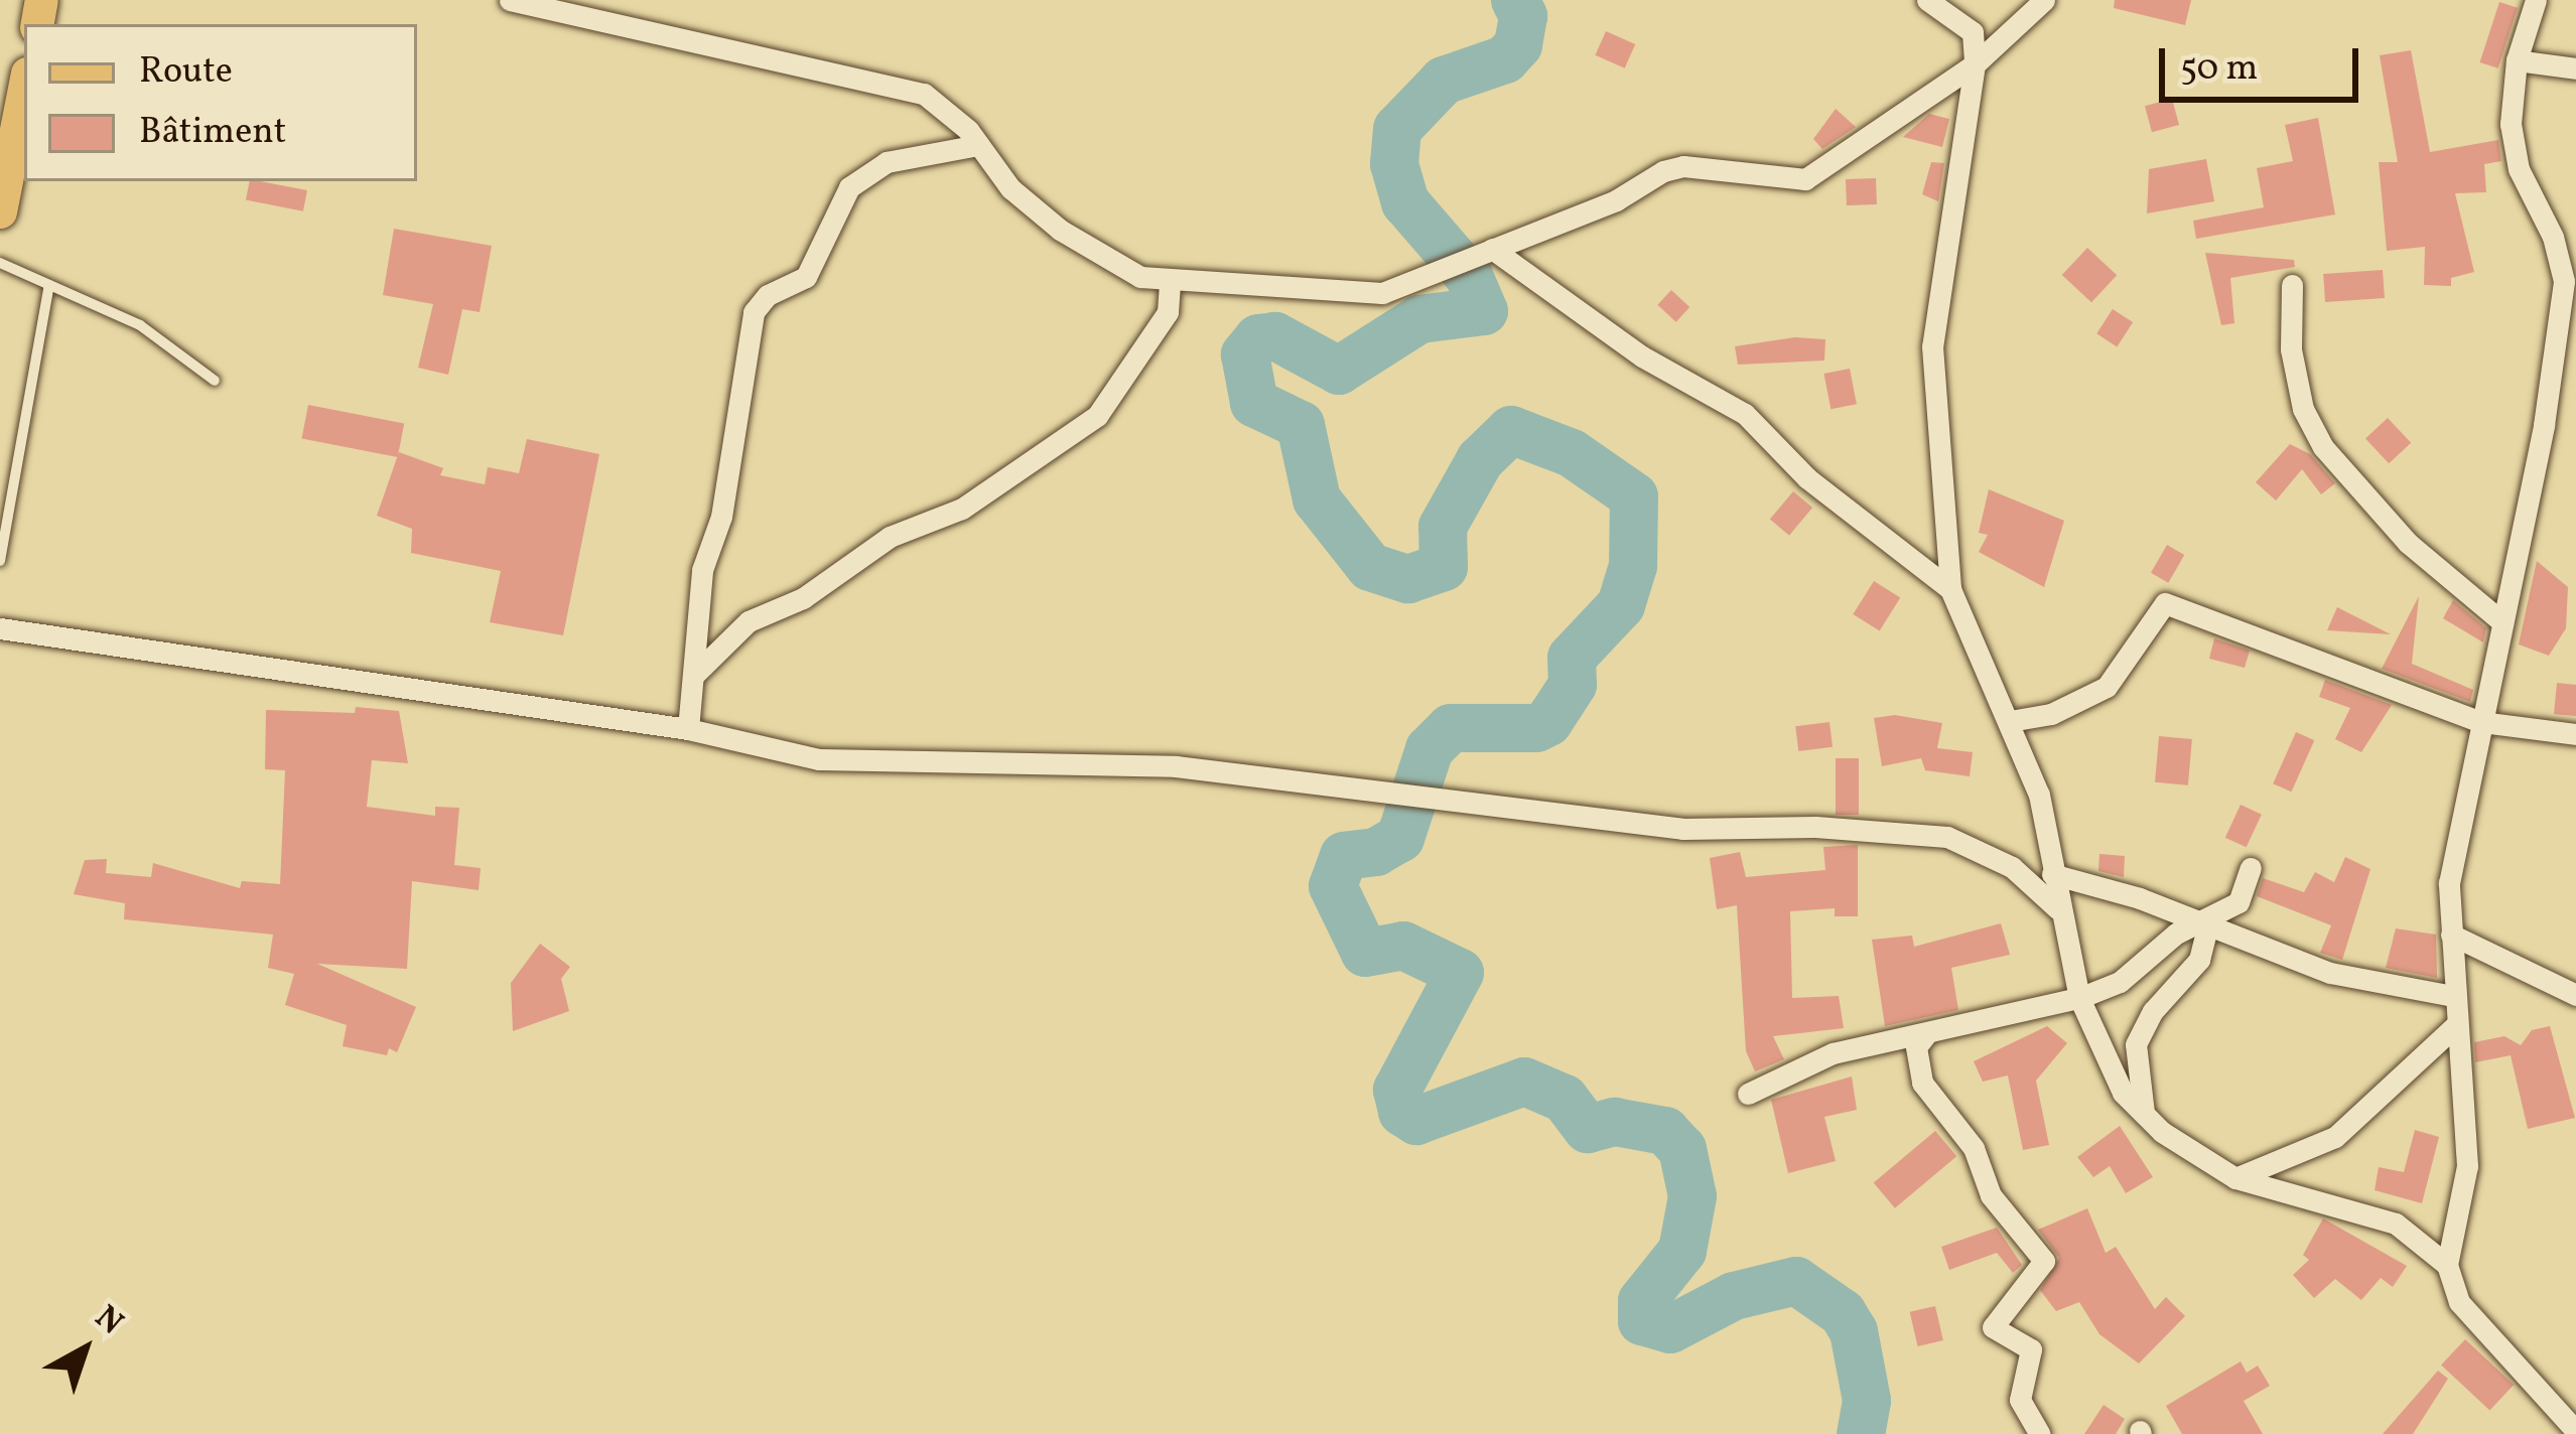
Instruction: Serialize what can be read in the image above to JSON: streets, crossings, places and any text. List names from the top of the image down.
{
  "legend": ["Route", "Bâtiment"],
  "scale_bar": "50 m",
  "north": "top right"
}
